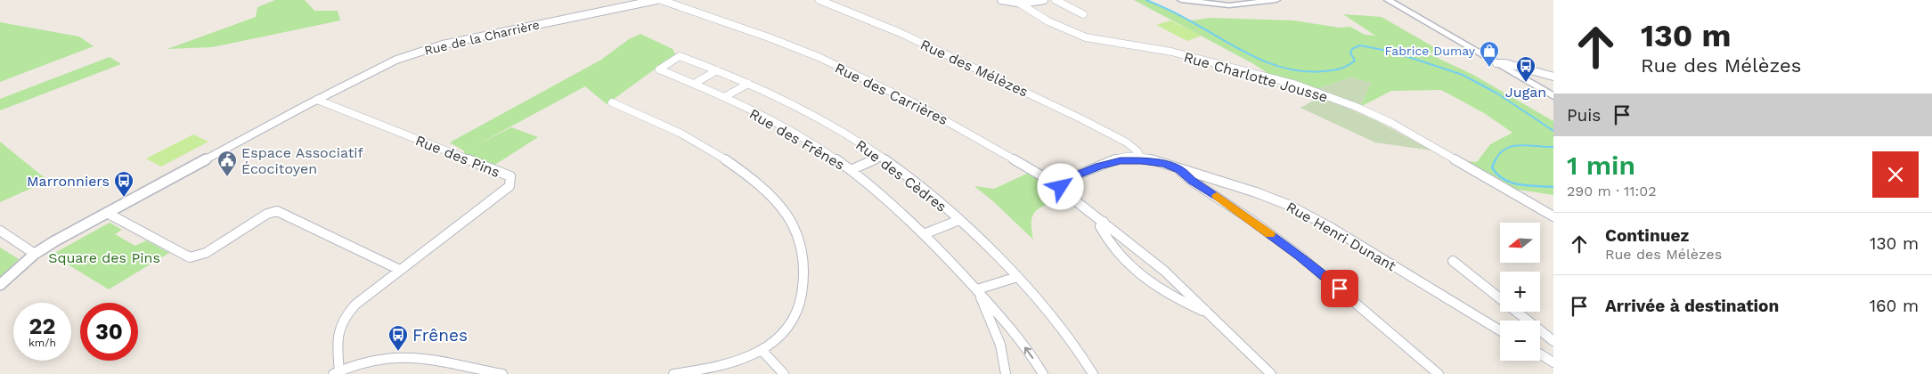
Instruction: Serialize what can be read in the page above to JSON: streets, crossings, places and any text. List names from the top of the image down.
{
  "streets": {
    "street": [
      "Rue de la Charrière",
      "Rue des Mélèzes",
      "Rue Charlotte Jousse",
      "Rue des Carrières",
      "Rue des Frênes",
      "Rue des Pins",
      "Rue des Cèdres",
      "Rue Henri Dunant"
    ]
  },
  "crossings": [
    ["Rue de la Charrière", "Rue des Pins"],
    ["Rue des Mélèzes", "Rue Henri Dunant"],
    ["Rue des Carrières", "Rue Henri Dunant"],
    ["Rue des Frênes", "Rue des Cèdres"]
  ],
  "parks": ["Square des Pins"],
  "places": {
    "shop": ["Fabrice Dumay"],
    "bus stop": ["Jugan", "Marronniers", "Frênes"],
    "public building": ["Espace Associatif Écocitoyen"]
  },
  "north": "left",
  "page": {
    "turn": ["130 m", "Rue des Mélèzes"],
    "then": "Puis",
    "heading": ["1 min", "290 m · 11:02"],
    "list": [
      {
        "name": "Continuez",
        "note": "Rue des Mélèzes",
        "value": "130 m"
      },
      {
        "name": "Arrivée à destination",
        "value": "160 m"
      }
    ],
    "map_buttons": ["+", "−"],
    "speed": "22 km/h",
    "limit": "30"
  }
}
